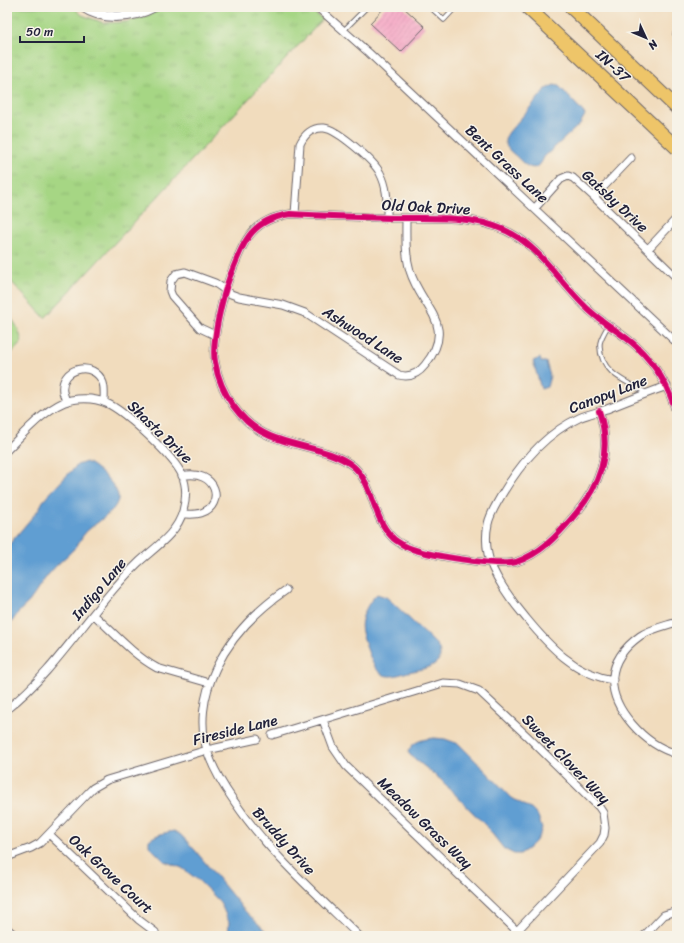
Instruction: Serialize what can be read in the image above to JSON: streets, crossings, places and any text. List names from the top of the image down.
{
  "streets": {
    "highway": ["IN-37"],
    "street": [
      "Bent Grass Lane",
      "Gatsby Drive",
      "Old Oak Drive",
      "Ashwood Lane",
      "Canopy Lane",
      "Shasta Drive",
      "Indigo Lane",
      "Fireside Lane",
      "Sweet Clover Way",
      "Meadow Grass Way",
      "Bruddy Drive",
      "Oak Grove Court"
    ]
  },
  "crossings": [
    ["Bent Grass Lane", "Gatsby Drive"],
    ["Old Oak Drive", "Ashwood Lane"],
    ["Old Oak Drive", "Canopy Lane"],
    ["Shasta Drive", "Indigo Lane"],
    ["Fireside Lane", "Sweet Clover Way"],
    ["Fireside Lane", "Meadow Grass Way"],
    ["Fireside Lane", "Bruddy Drive"],
    ["Fireside Lane", "Oak Grove Court"],
    ["Sweet Clover Way", "Meadow Grass Way"]
  ],
  "scale_bar": "50 m",
  "north": "bottom right"
}
